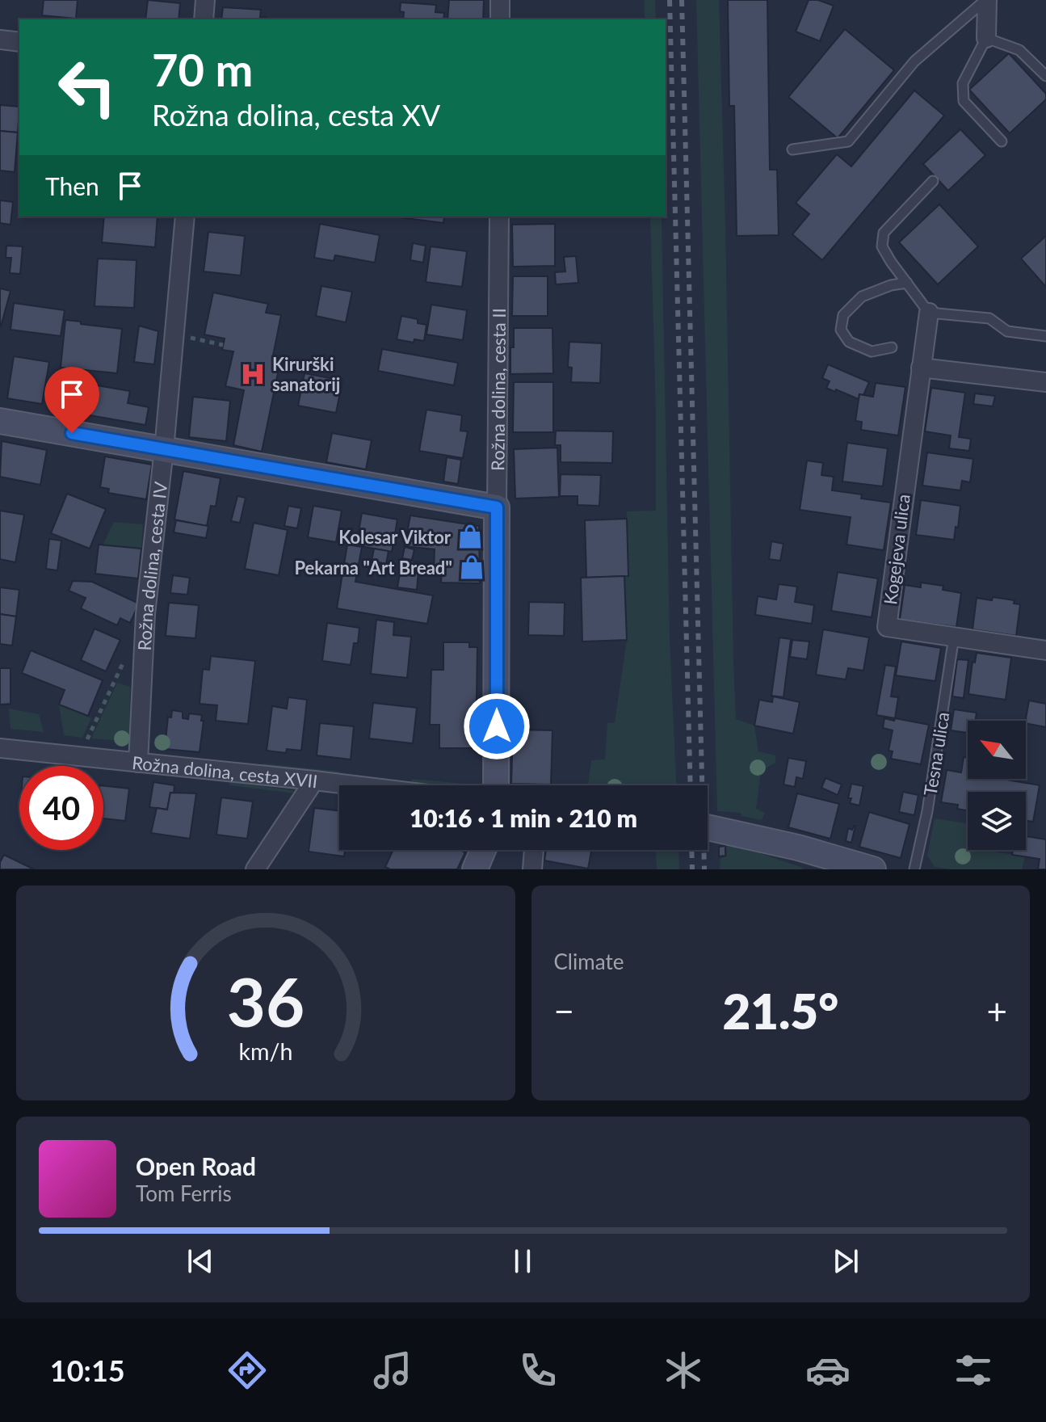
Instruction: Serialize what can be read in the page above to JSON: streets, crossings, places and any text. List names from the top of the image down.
{
  "streets": {
    "street": [
      "Rožna dolina, cesta II",
      "Kogejeva ulica",
      "Rožna dolina, cesta IV",
      "Rožna dolina, cesta XVII"
    ],
    "lane": ["Tesna ulica"]
  },
  "crossings": [
    ["Kogejeva ulica", "Tesna ulica"],
    ["Rožna dolina, cesta IV", "Rožna dolina, cesta XVII"]
  ],
  "places": {
    "hospital": ["Kirurški sanatorij"],
    "shop": ["Kolesar Viktor", "Pekarna \"Art Bread\""]
  },
  "north": "top left",
  "page": {
    "turn": ["70 m", "Rožna dolina, cesta XV"],
    "then": "Then",
    "limit": "40",
    "trip": "10:16 · 1 min · 210 m",
    "tile": "Climate",
    "heat": ["−", "21.5°", "+"],
    "song": ["Open Road", "Tom Ferris"],
    "tabs": "10:15",
    "gauge": ["36", "km/h"]
  }
}
